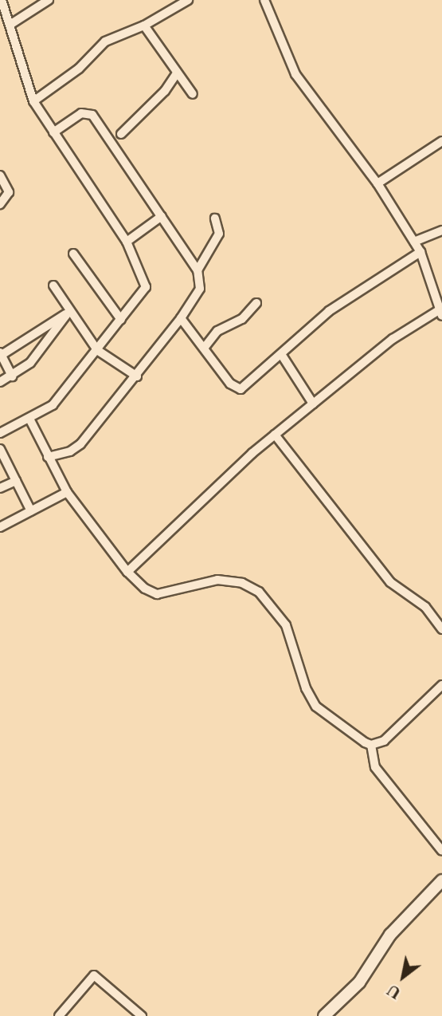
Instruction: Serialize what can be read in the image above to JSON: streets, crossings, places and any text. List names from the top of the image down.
{
  "north": "bottom left"
}
